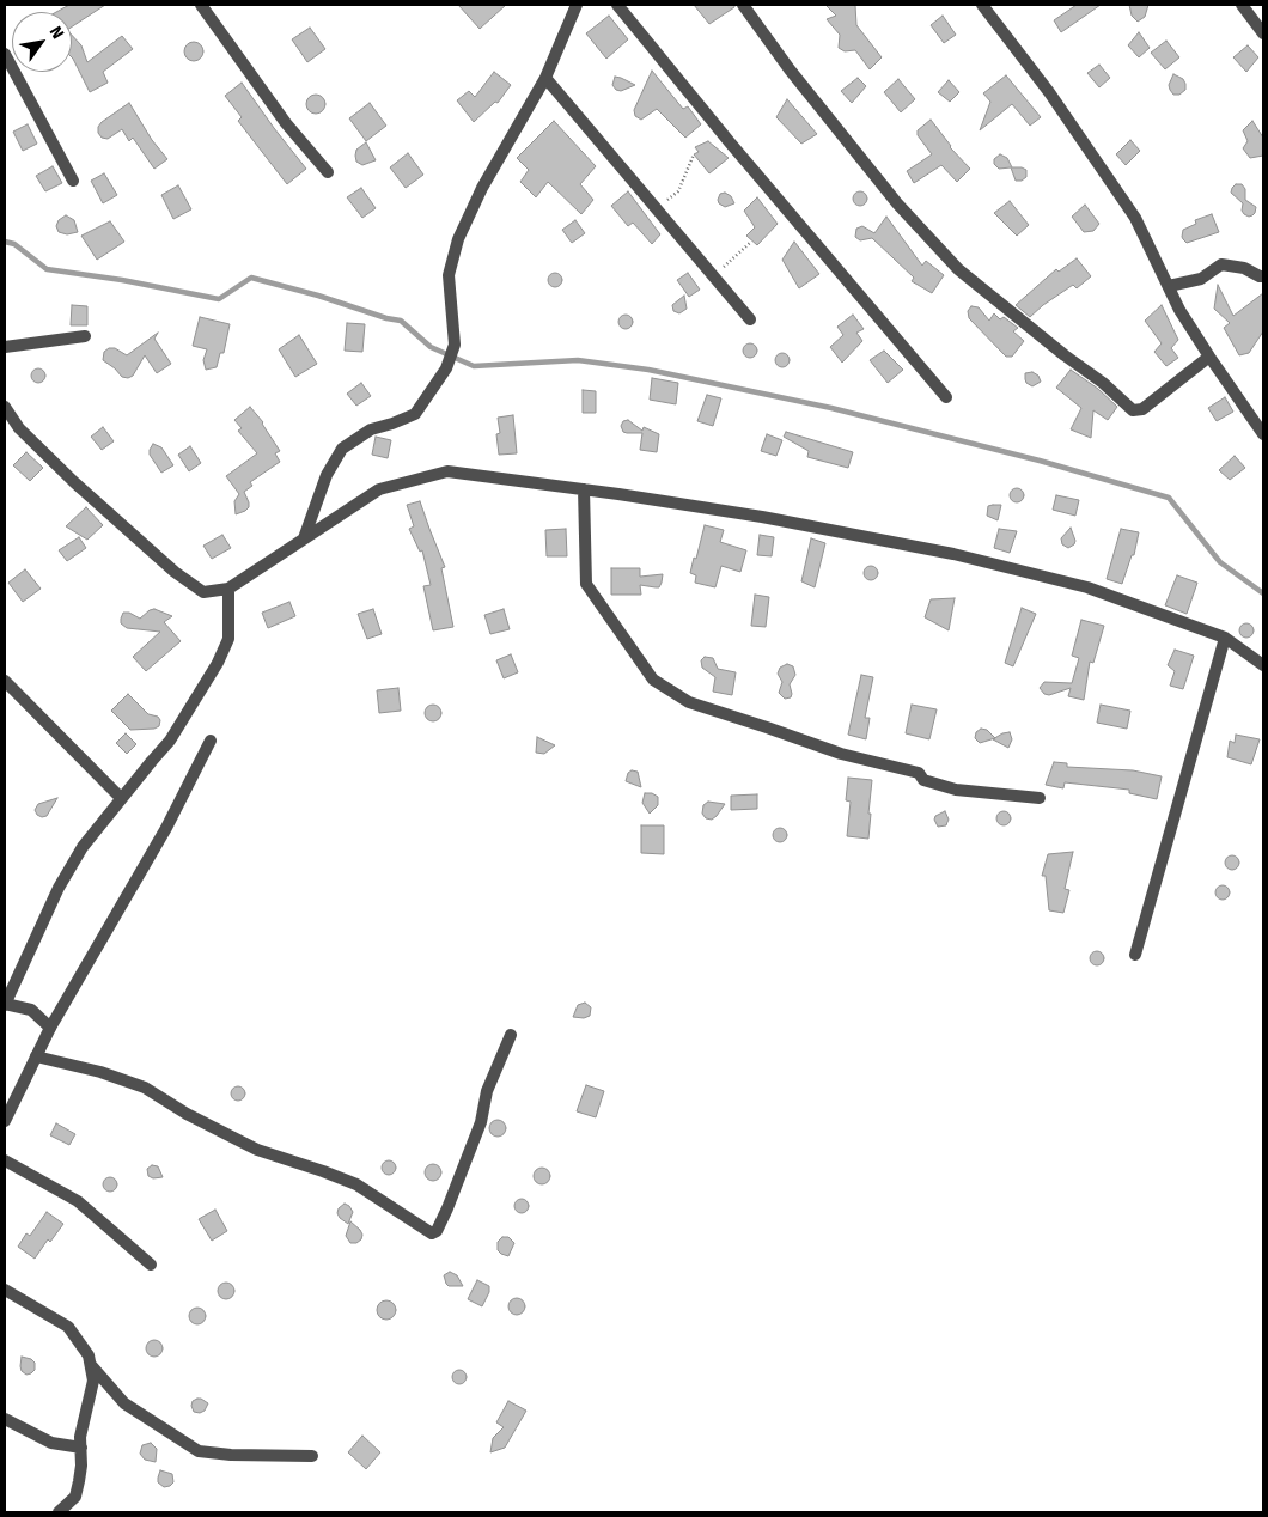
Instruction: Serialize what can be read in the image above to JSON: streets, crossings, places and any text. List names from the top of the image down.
{
  "north": "top right"
}
